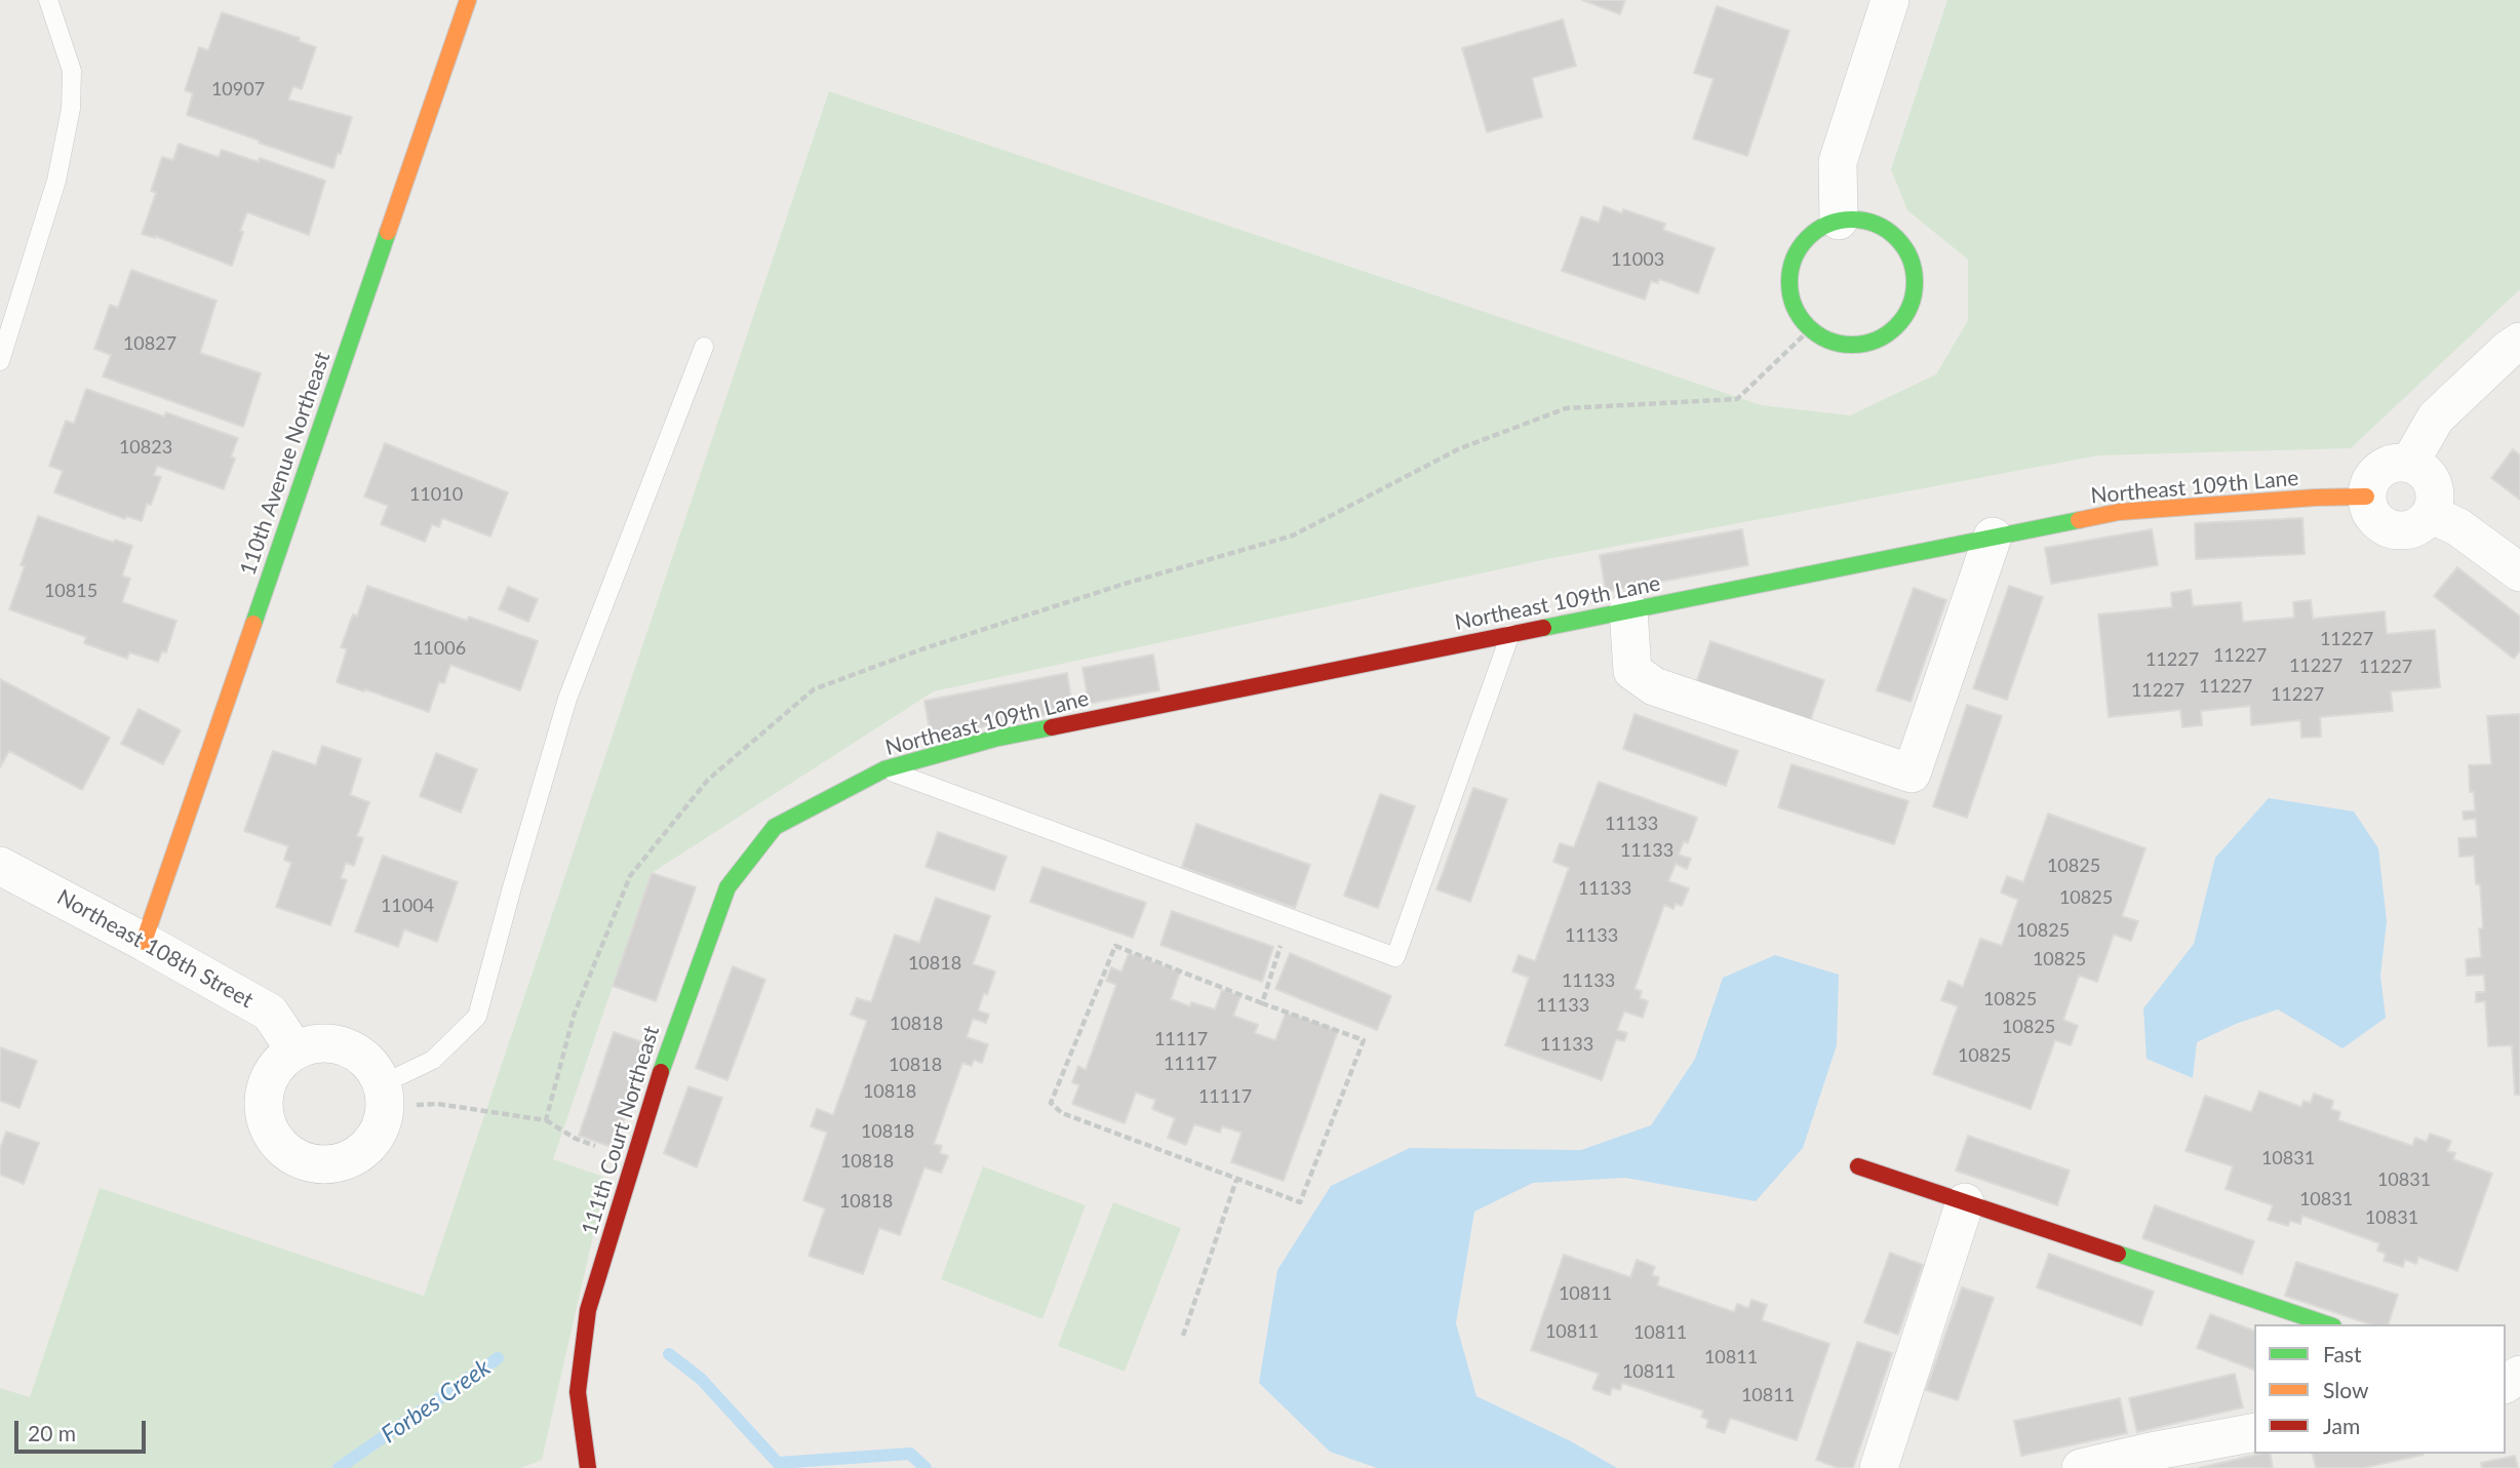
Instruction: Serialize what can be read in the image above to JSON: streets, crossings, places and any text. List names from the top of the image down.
{
  "streets": {
    "street": [
      "110th Avenue Northeast",
      "Northeast 109th Lane",
      "Northeast 108th Street",
      "111th Court Northeast"
    ]
  },
  "crossings": [
    ["110th Avenue Northeast", "Northeast 108th Street"],
    ["Northeast 109th Lane", "111th Court Northeast"]
  ],
  "water": ["Forbes Creek"],
  "house_numbers": [
    "10907",
    "11003",
    "10827",
    "10823",
    "11010",
    "10815",
    "11227",
    "11006",
    "11227",
    "11227",
    "11227",
    "11227",
    "11227",
    "11227",
    "11227",
    "11133",
    "11133",
    "10825",
    "11133",
    "10825",
    "11004",
    "10825",
    "11133",
    "10825",
    "10818",
    "11133",
    "10825",
    "11133",
    "10818",
    "10825",
    "11117",
    "11133",
    "10825",
    "11117",
    "10818",
    "10818",
    "11117",
    "10818",
    "10831",
    "10818",
    "10831",
    "10831",
    "10818",
    "10831",
    "10811",
    "10811",
    "10811",
    "10811",
    "10811",
    "10811"
  ],
  "legend": ["Fast", "Slow", "Jam"],
  "scale_bar": "20 m"
}
